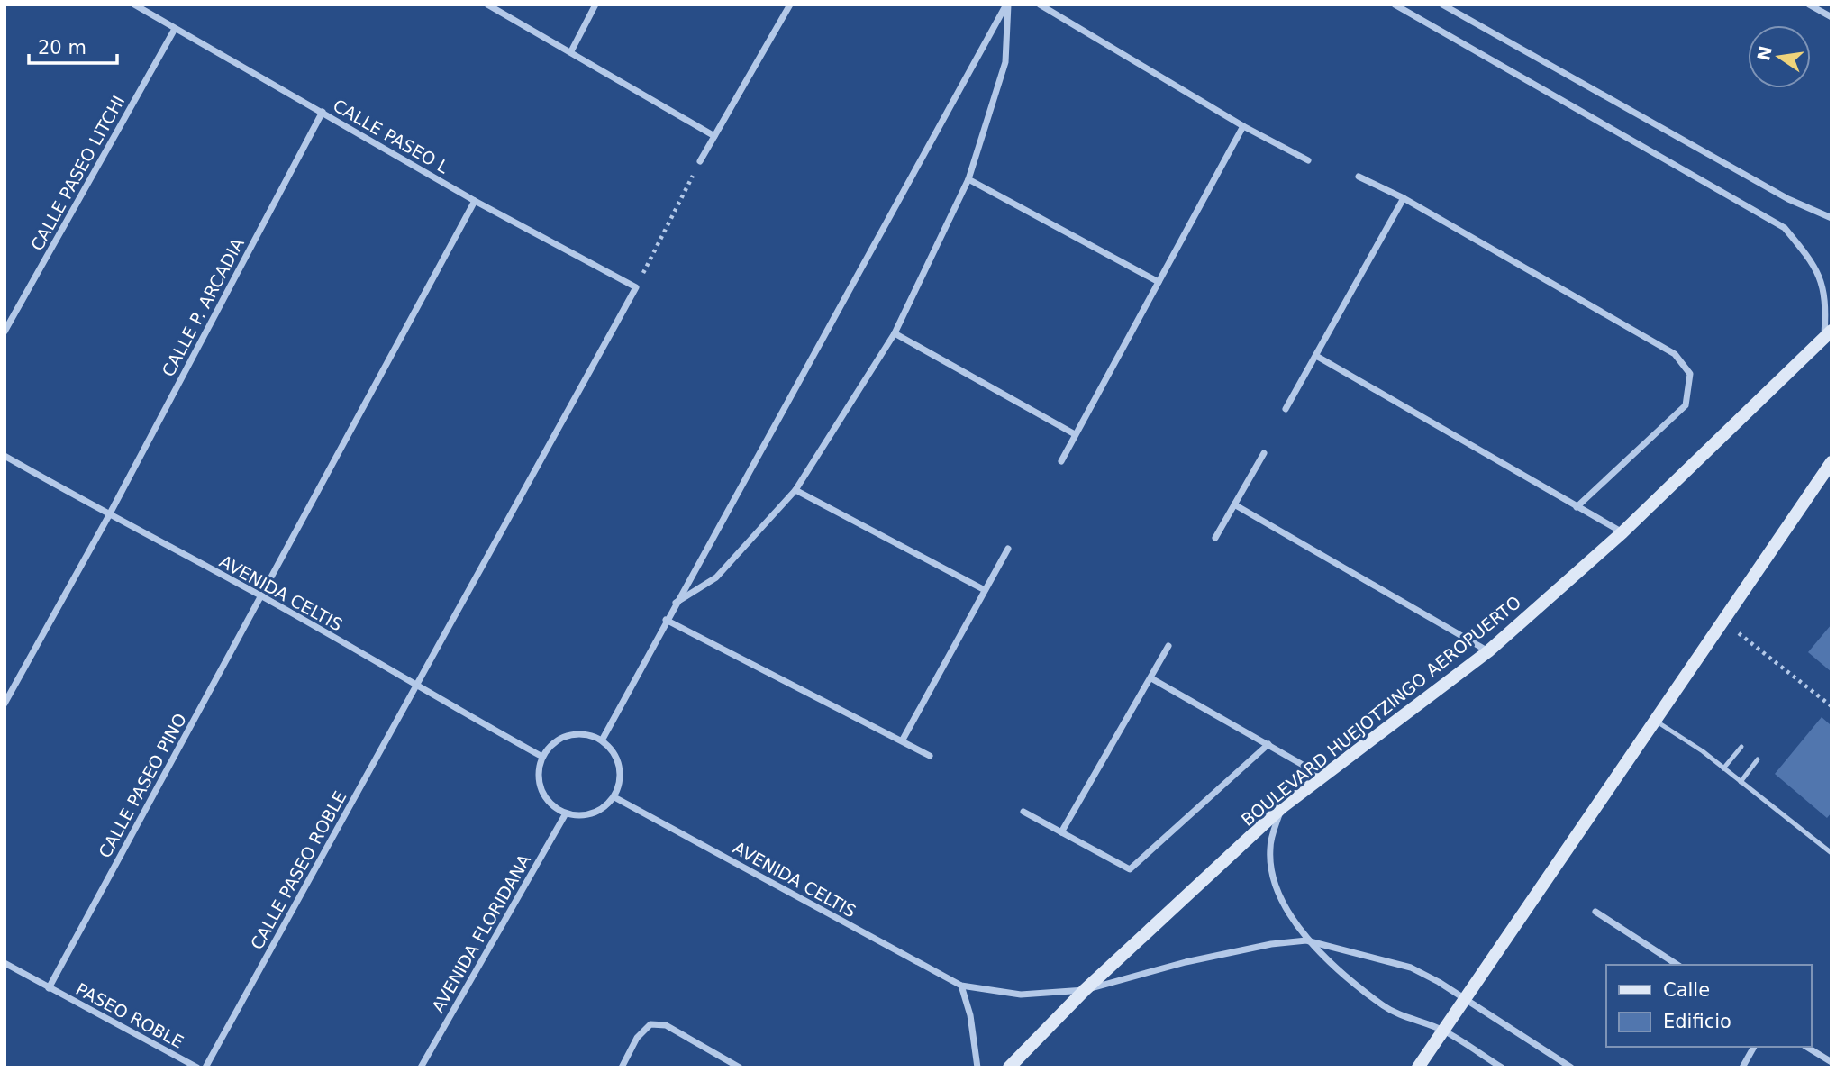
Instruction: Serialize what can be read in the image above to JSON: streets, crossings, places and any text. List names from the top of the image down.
{
  "streets": {
    "street": [
      "CALLE PASEO L",
      "CALLE PASEO LITCHI",
      "CALLE P. ARCADIA",
      "AVENIDA CELTIS",
      "BOULEVARD HUEJOTZINGO AEROPUERTO",
      "CALLE PASEO PINO",
      "CALLE PASEO ROBLE",
      "AVENIDA FLORIDANA",
      "PASEO ROBLE"
    ]
  },
  "crossings": [
    ["CALLE PASEO L", "CALLE PASEO LITCHI"],
    ["CALLE PASEO L", "CALLE P. ARCADIA"],
    ["CALLE PASEO L", "CALLE PASEO PINO"],
    ["CALLE PASEO L", "CALLE PASEO ROBLE"],
    ["CALLE P. ARCADIA", "AVENIDA CELTIS"],
    ["AVENIDA CELTIS", "BOULEVARD HUEJOTZINGO AEROPUERTO"],
    ["AVENIDA CELTIS", "CALLE PASEO PINO"],
    ["AVENIDA CELTIS", "CALLE PASEO ROBLE"],
    ["AVENIDA CELTIS", "AVENIDA FLORIDANA"],
    ["CALLE PASEO PINO", "PASEO ROBLE"]
  ],
  "legend": ["Calle", "Edificio"],
  "scale_bar": "20 m",
  "north": "left"
}
